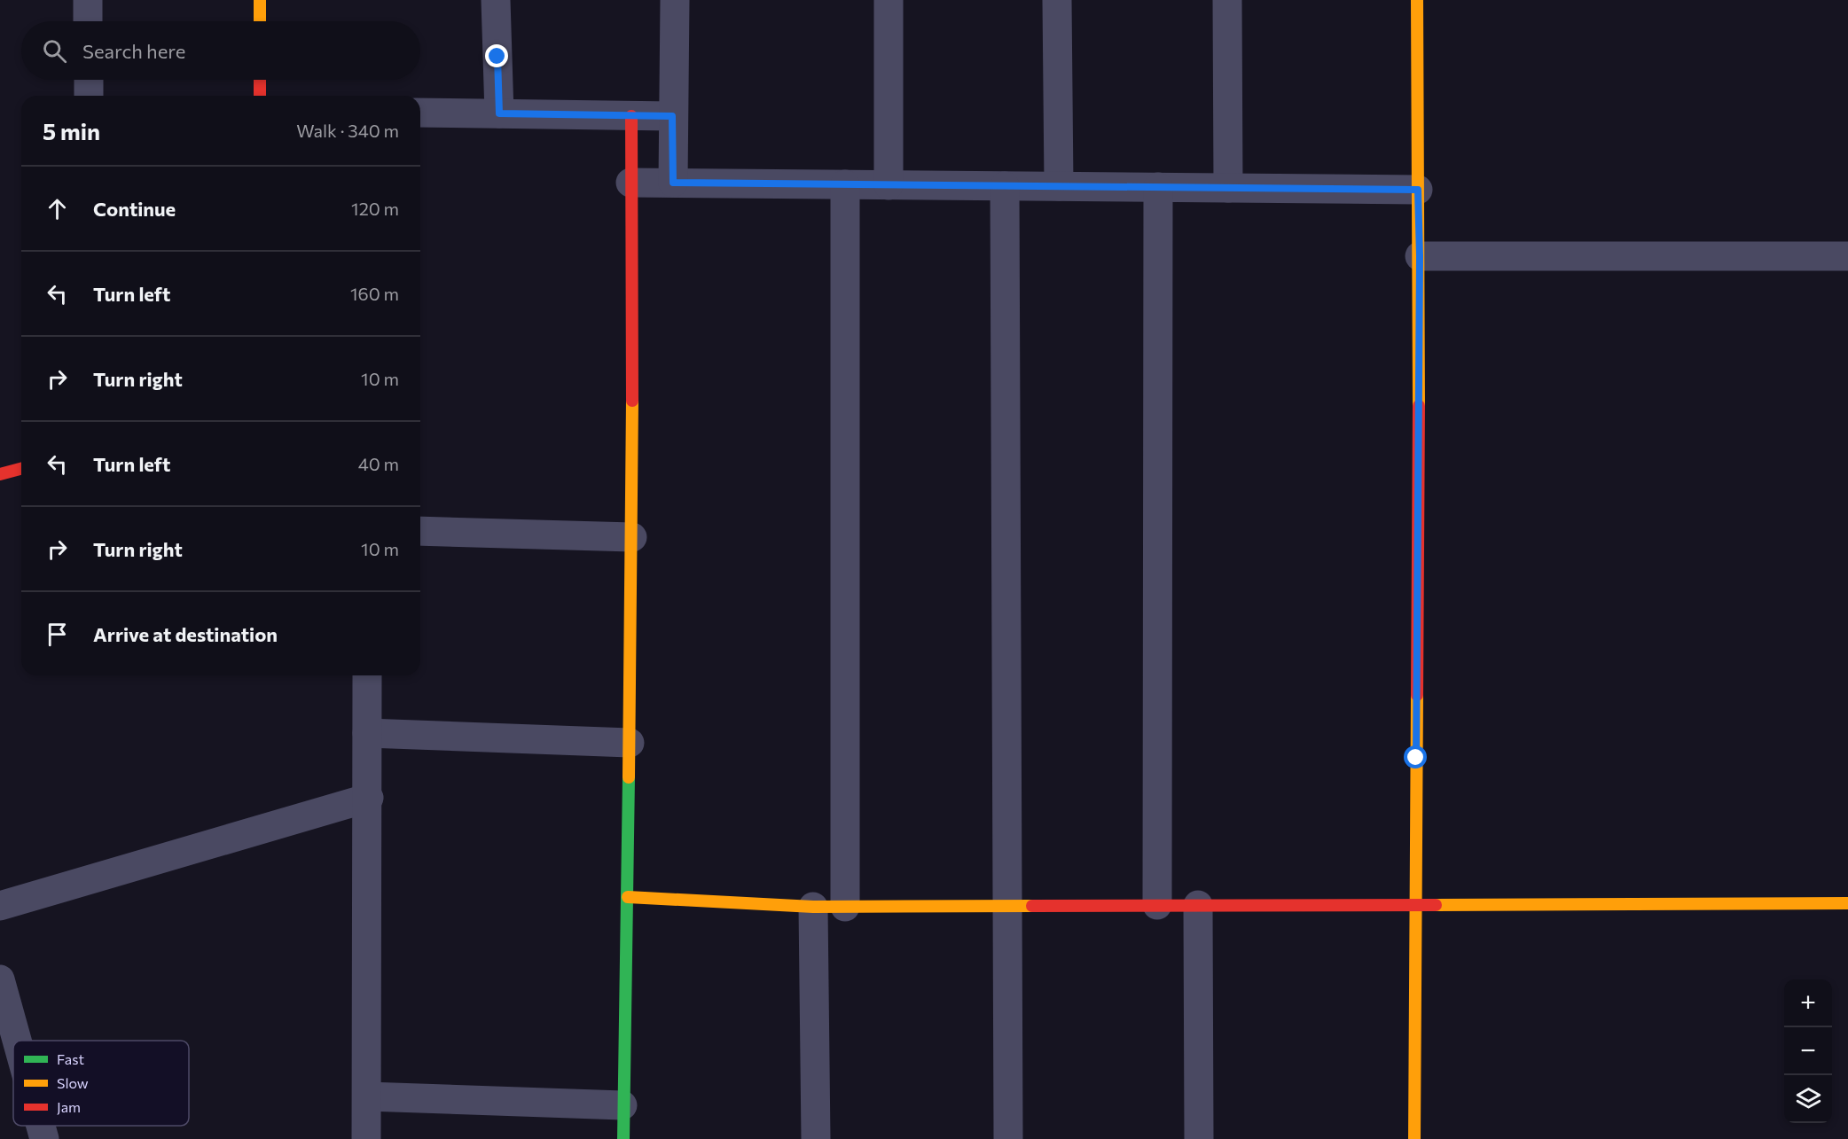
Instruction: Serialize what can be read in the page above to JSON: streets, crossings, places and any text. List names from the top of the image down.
{
  "legend": ["Fast", "Slow", "Jam"],
  "page": {
    "search": "Search here",
    "heading": ["5 min", "Walk · 340 m"],
    "list": [
      ["Continue", "120 m"],
      ["Turn left", "160 m"],
      ["Turn right", "10 m"],
      ["Turn left", "40 m"],
      ["Turn right", "10 m"],
      "Arrive at destination"
    ],
    "map_buttons": ["+", "−"]
  }
}
